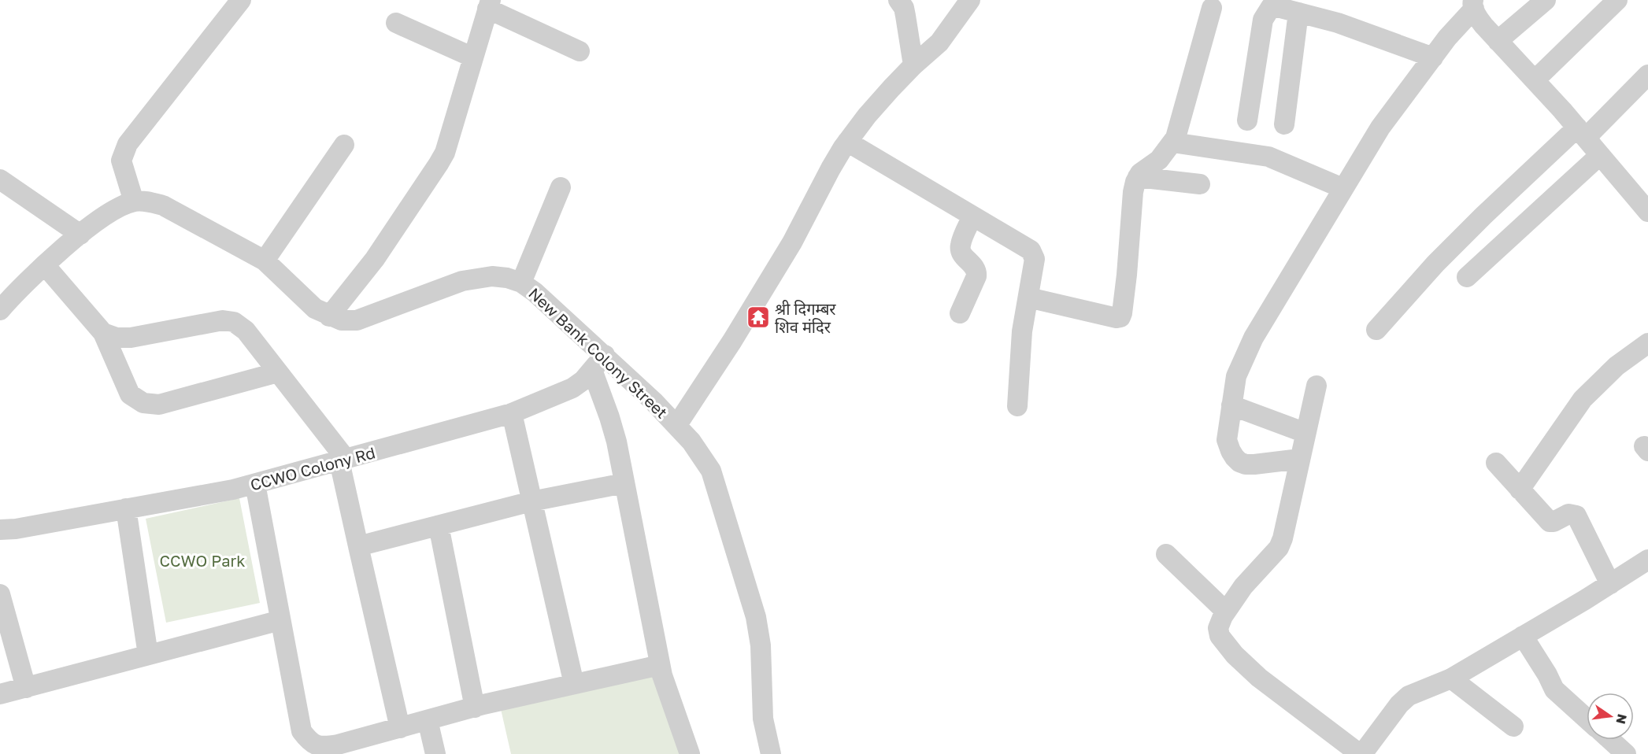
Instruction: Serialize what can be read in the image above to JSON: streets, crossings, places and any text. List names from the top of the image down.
{
  "streets": {
    "street": ["New Bank Colony Street", "CCWO Colony Rd"]
  },
  "crossings": [
    ["New Bank Colony Street", "CCWO Colony Rd"]
  ],
  "parks": ["CCWO Park"],
  "places": {
    "temple": ["श्री दिगम्बर शिव मंदिर"]
  },
  "north": "right"
}
